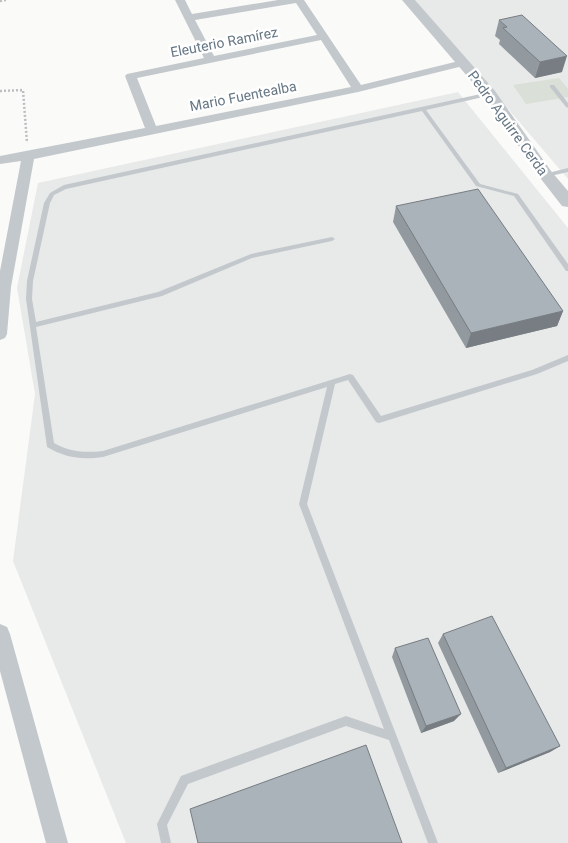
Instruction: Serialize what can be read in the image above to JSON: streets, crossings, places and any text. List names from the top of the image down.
{
  "streets": {
    "street": ["Eleuterio Ramírez", "Mario Fuentealba", "Pedro Aguirre Cerda"]
  },
  "crossings": [
    ["Eleuterio Ramírez", "Mario Fuentealba"],
    ["Mario Fuentealba", "Pedro Aguirre Cerda"]
  ]
}
